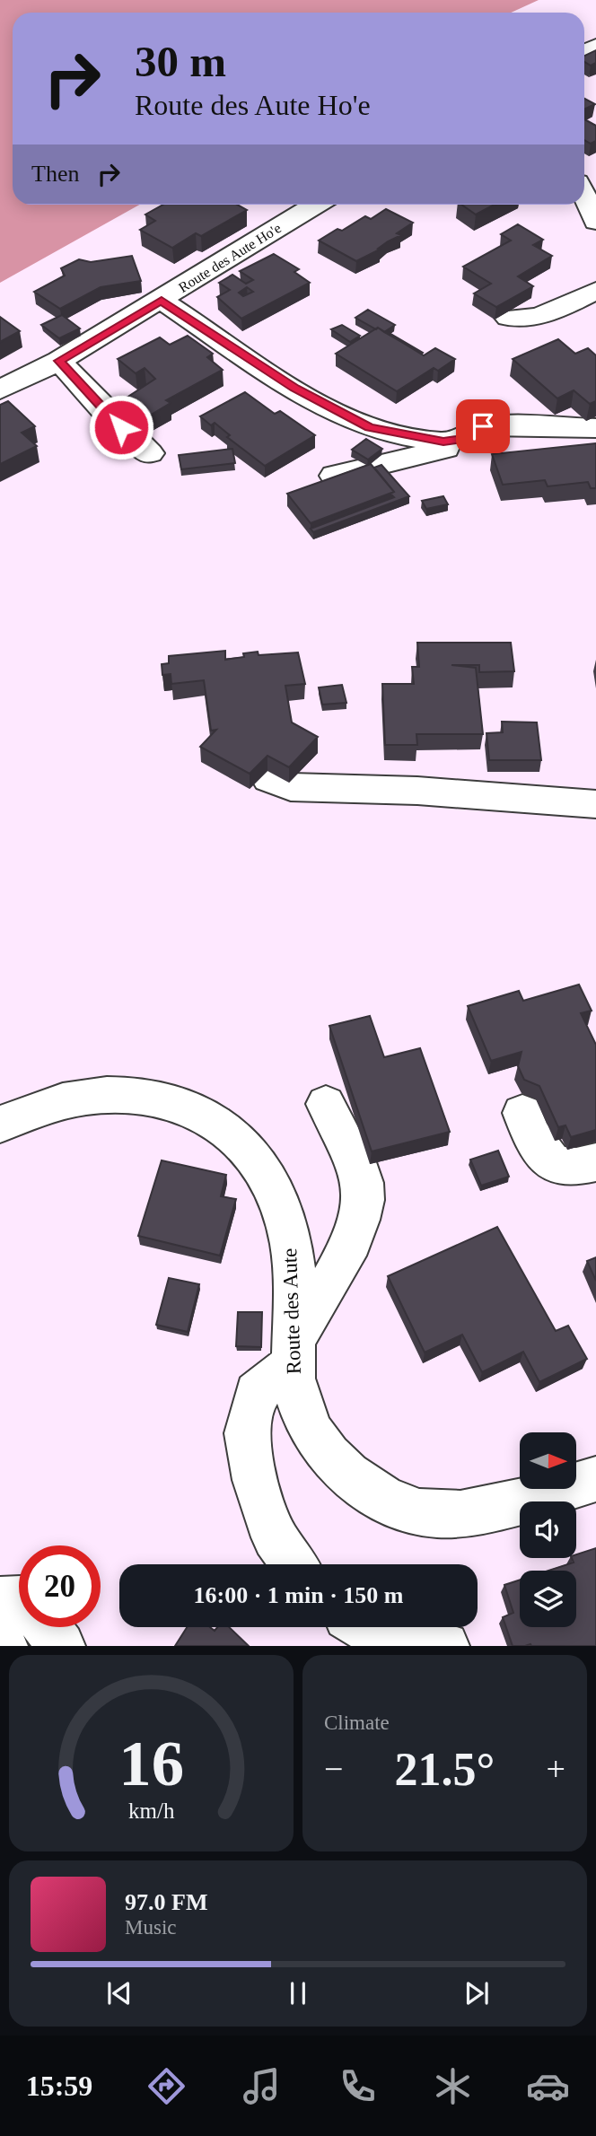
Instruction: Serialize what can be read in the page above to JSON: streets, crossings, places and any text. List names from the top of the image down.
{
  "streets": {
    "street": ["Route des Aute Ho'e", "Route des Aute"]
  },
  "north": "right",
  "page": {
    "turn": ["30 m", "Route des Aute Ho'e"],
    "then": "Then",
    "limit": "20",
    "trip": "16:00 · 1 min · 150 m",
    "tile": "Climate",
    "heat": ["−", "21.5°", "+"],
    "song": ["97.0 FM", "Music"],
    "tabs": "15:59",
    "gauge": ["16", "km/h"]
  }
}
